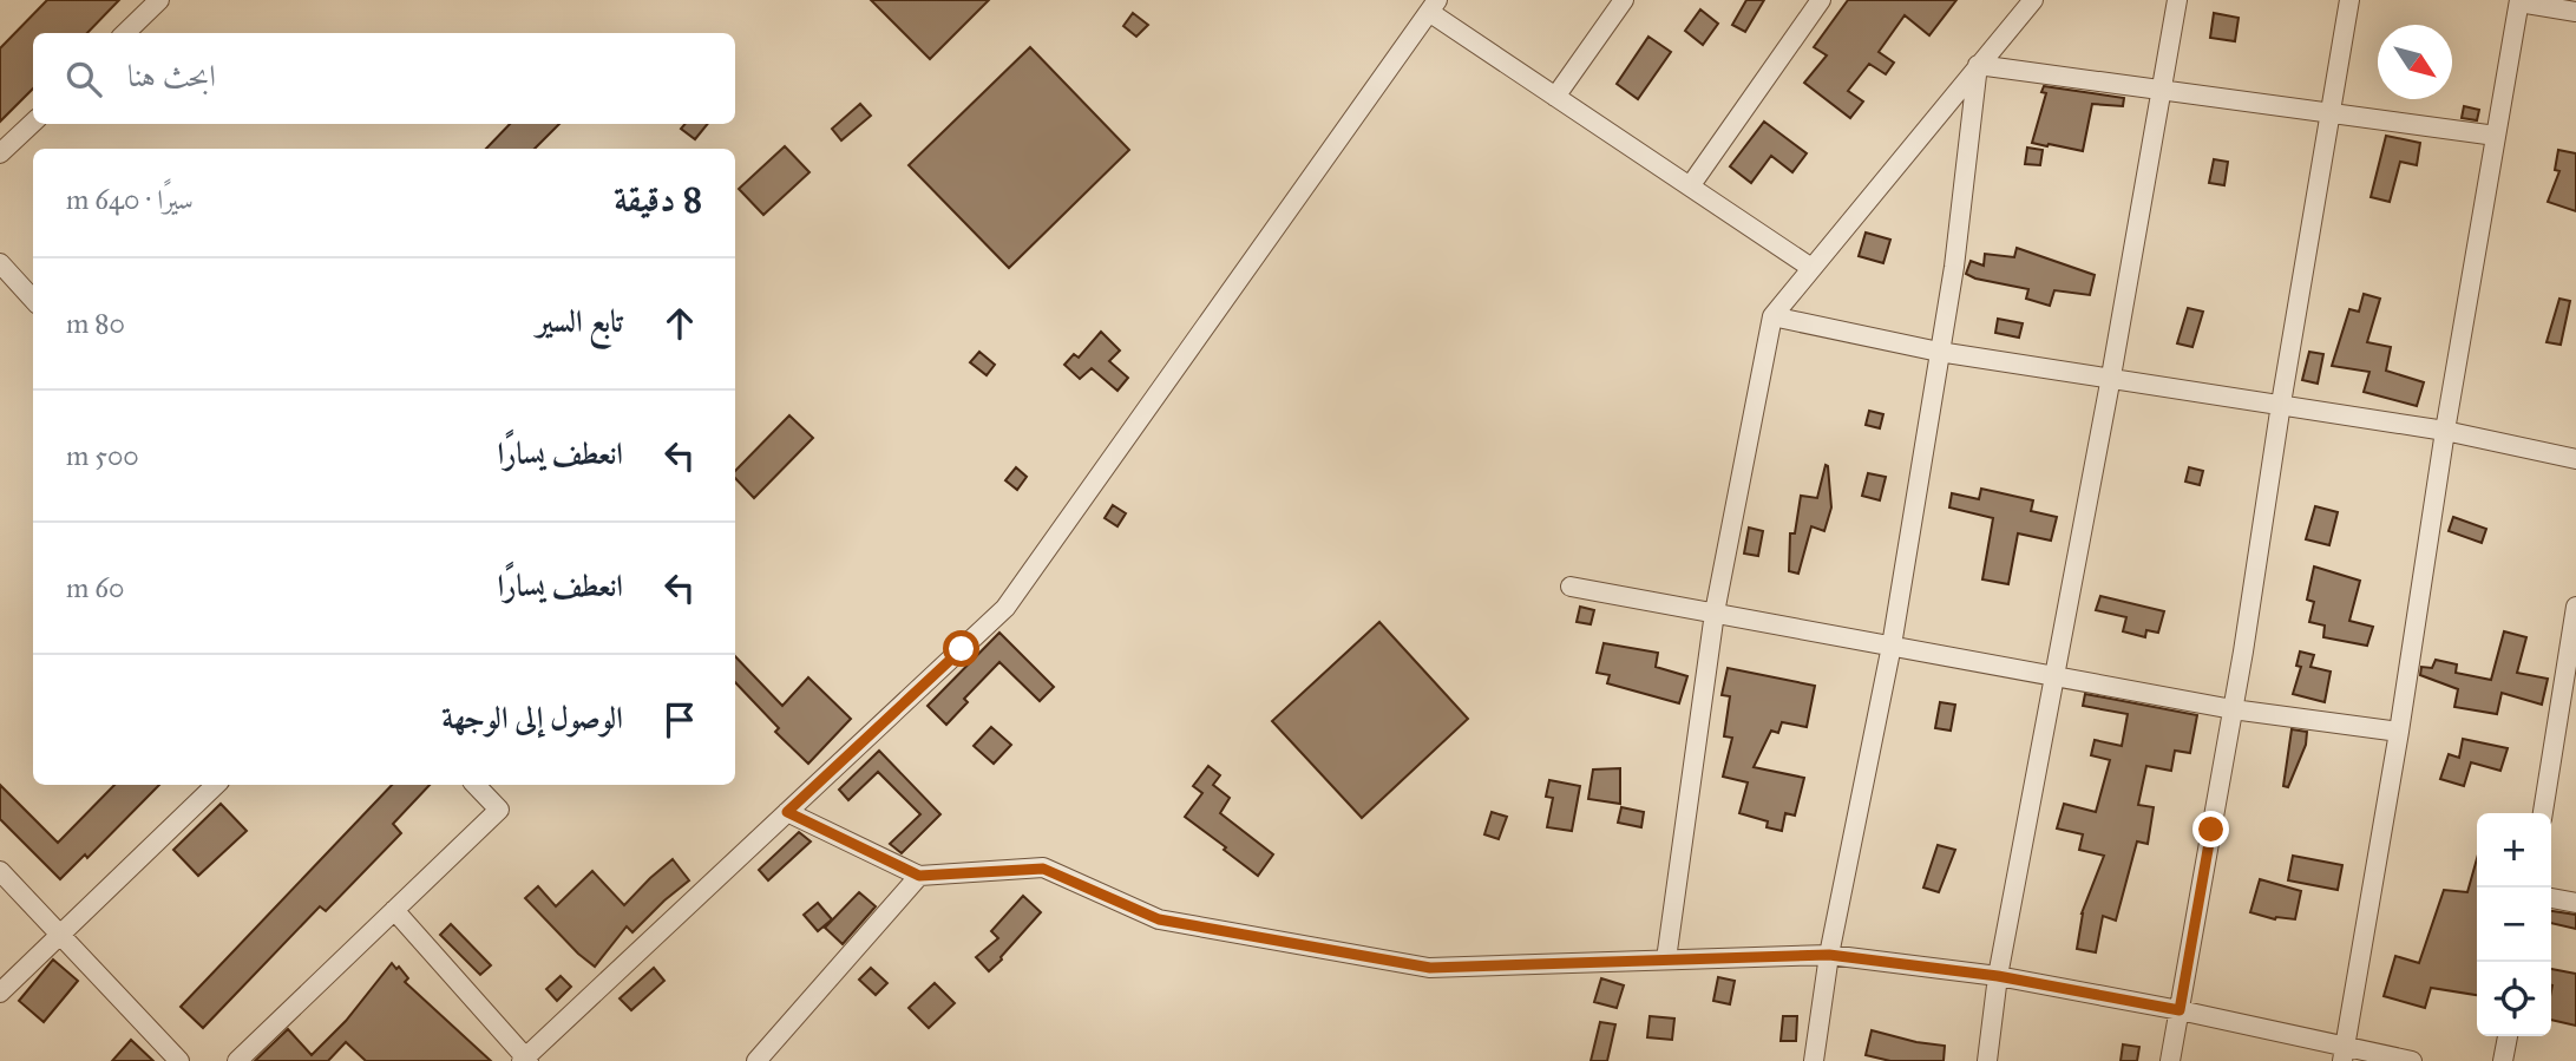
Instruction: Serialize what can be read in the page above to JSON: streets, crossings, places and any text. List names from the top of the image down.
{
  "north": "bottom right",
  "page": {
    "search": "ابحث هنا",
    "heading": ["8 دقيقة", "سيرًا · 640 m"],
    "list": [
      ["تابع السير", "80 m"],
      ["انعطف يسارًا", "500 m"],
      ["انعطف يسارًا", "60 m"],
      "الوصول إلى الوجهة"
    ],
    "map_buttons": ["+", "−"]
  }
}
